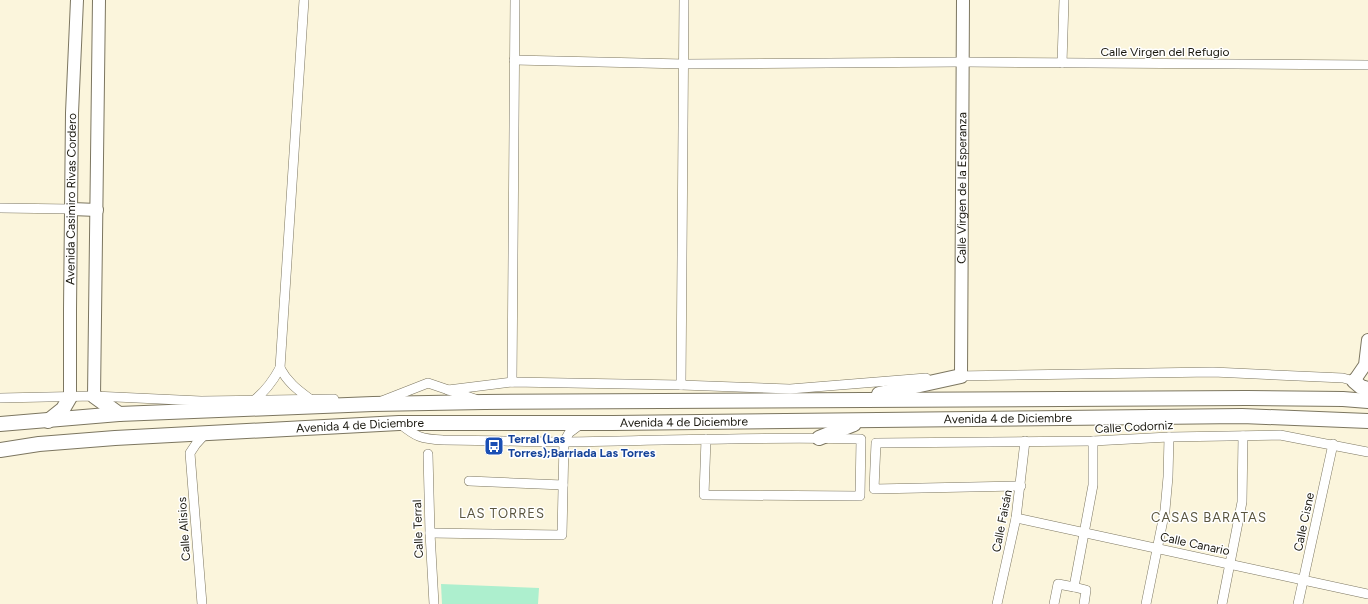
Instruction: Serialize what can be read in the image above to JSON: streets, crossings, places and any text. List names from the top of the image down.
{
  "streets": {
    "main road": ["Calle Virgen de la Esperanza", "Avenida Casimiro Rivas Cordero", "Avenida 4 de Diciembre"],
    "street": [
      "Calle Virgen del Refugio",
      "Calle Codorniz",
      "Calle Faisán",
      "Calle Cisne",
      "Calle Alisios",
      "Calle Terral",
      "Calle Canario"
    ]
  },
  "crossings": [
    ["Calle Virgen del Refugio", "Calle Virgen de la Esperanza"],
    ["Avenida 4 de Diciembre", "Calle Alisios"],
    ["Calle Codorniz", "Calle Faisán"],
    ["Calle Codorniz", "Calle Cisne"],
    ["Calle Faisán", "Calle Canario"],
    ["Calle Cisne", "Calle Canario"]
  ],
  "districts": ["LAS TORRES", "CASAS BARATAS"],
  "places": {
    "bus stop": ["Terral (Las Torres);Barriada Las Torres"]
  }
}
